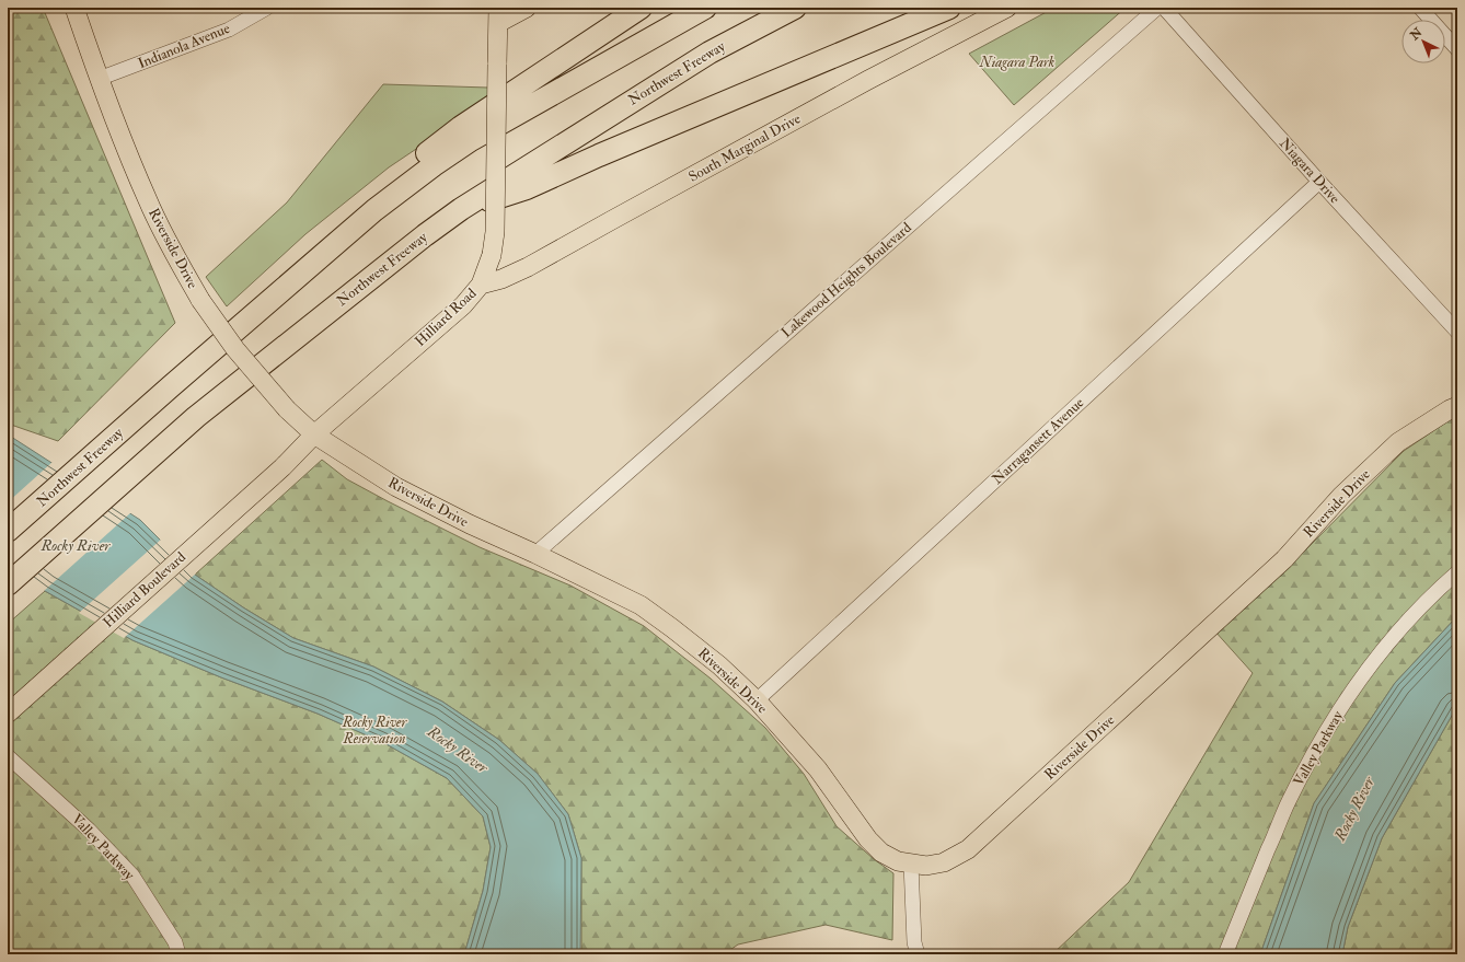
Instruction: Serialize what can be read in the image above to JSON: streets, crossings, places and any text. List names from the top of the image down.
{
  "streets": {
    "highway": ["Northwest Freeway"],
    "main road": [
      "South Marginal Drive",
      "Riverside Drive",
      "Hilliard Road",
      "Hilliard Boulevard"
    ],
    "street": [
      "Indianola Avenue",
      "Niagara Drive",
      "Lakewood Heights Boulevard",
      "Narragansett Avenue",
      "Valley Parkway"
    ]
  },
  "crossings": [
    ["Indianola Avenue", "Riverside Drive"],
    ["South Marginal Drive", "Hilliard Road"],
    ["Niagara Drive", "Narragansett Avenue"],
    ["Riverside Drive", "Lakewood Heights Boulevard"],
    ["Riverside Drive", "Hilliard Road"],
    ["Riverside Drive", "Narragansett Avenue"],
    ["Hilliard Road", "Hilliard Boulevard"]
  ],
  "water": ["Rocky River"],
  "parks": ["Niagara Park", "Rocky River Reservation"],
  "north": "top left"
}
